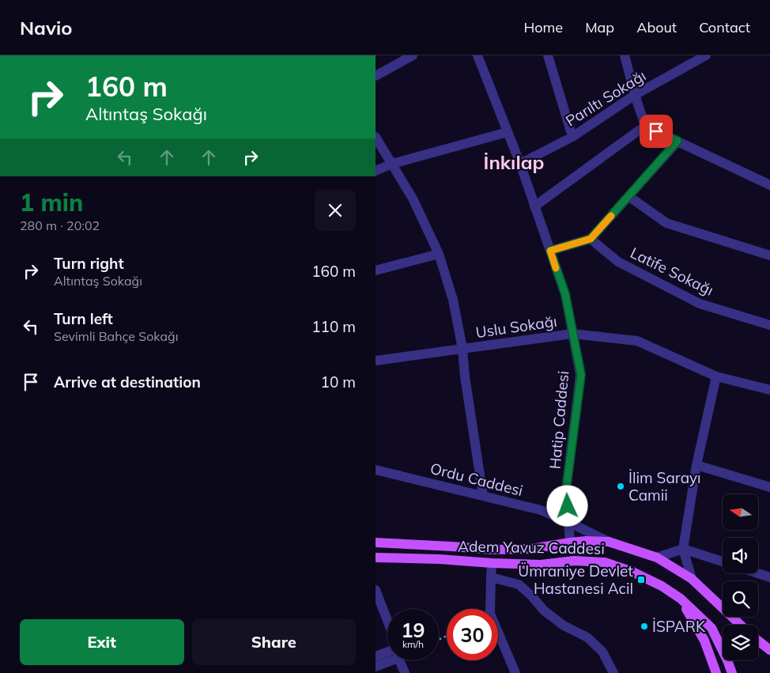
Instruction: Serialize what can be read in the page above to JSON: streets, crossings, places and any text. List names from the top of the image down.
{
  "streets": {
    "main road": ["Adem Yavuz Caddesi"],
    "street": [
      "Parıltı Sokağı",
      "Latife Sokağı",
      "Uslu Sokağı",
      "Hatip Caddesi",
      "Ordu Caddesi"
    ]
  },
  "crossings": [
    ["Parıltı Sokağı", "Hatip Caddesi"],
    ["Uslu Sokağı", "Hatip Caddesi"],
    ["Hatip Caddesi", "Ordu Caddesi"],
    ["Hatip Caddesi", "Adem Yavuz Caddesi"],
    ["Ordu Caddesi", "Adem Yavuz Caddesi"]
  ],
  "districts": ["İnkılap"],
  "places": {
    "other": ["İlim Sarayı Camii", "İSPARK"],
    "transit": ["Ümraniye Devlet Hastanesi Acil"]
  },
  "north": "left",
  "page": {
    "header": "Navio",
    "nav": [
      "Home",
      "Map",
      "About",
      "Contact"
    ],
    "turn": ["160 m", "Altıntaş Sokağı"],
    "heading": ["1 min", "280 m · 20:02"],
    "list": [
      {
        "name": "Turn right",
        "note": "Altıntaş Sokağı",
        "value": "160 m"
      },
      {
        "name": "Turn left",
        "note": "Sevimli Bahçe Sokağı",
        "value": "110 m"
      },
      {
        "name": "Arrive at destination",
        "value": "10 m"
      }
    ],
    "speed": "19 km/h",
    "limit": "30",
    "buttons": ["Exit", "Share"]
  }
}
